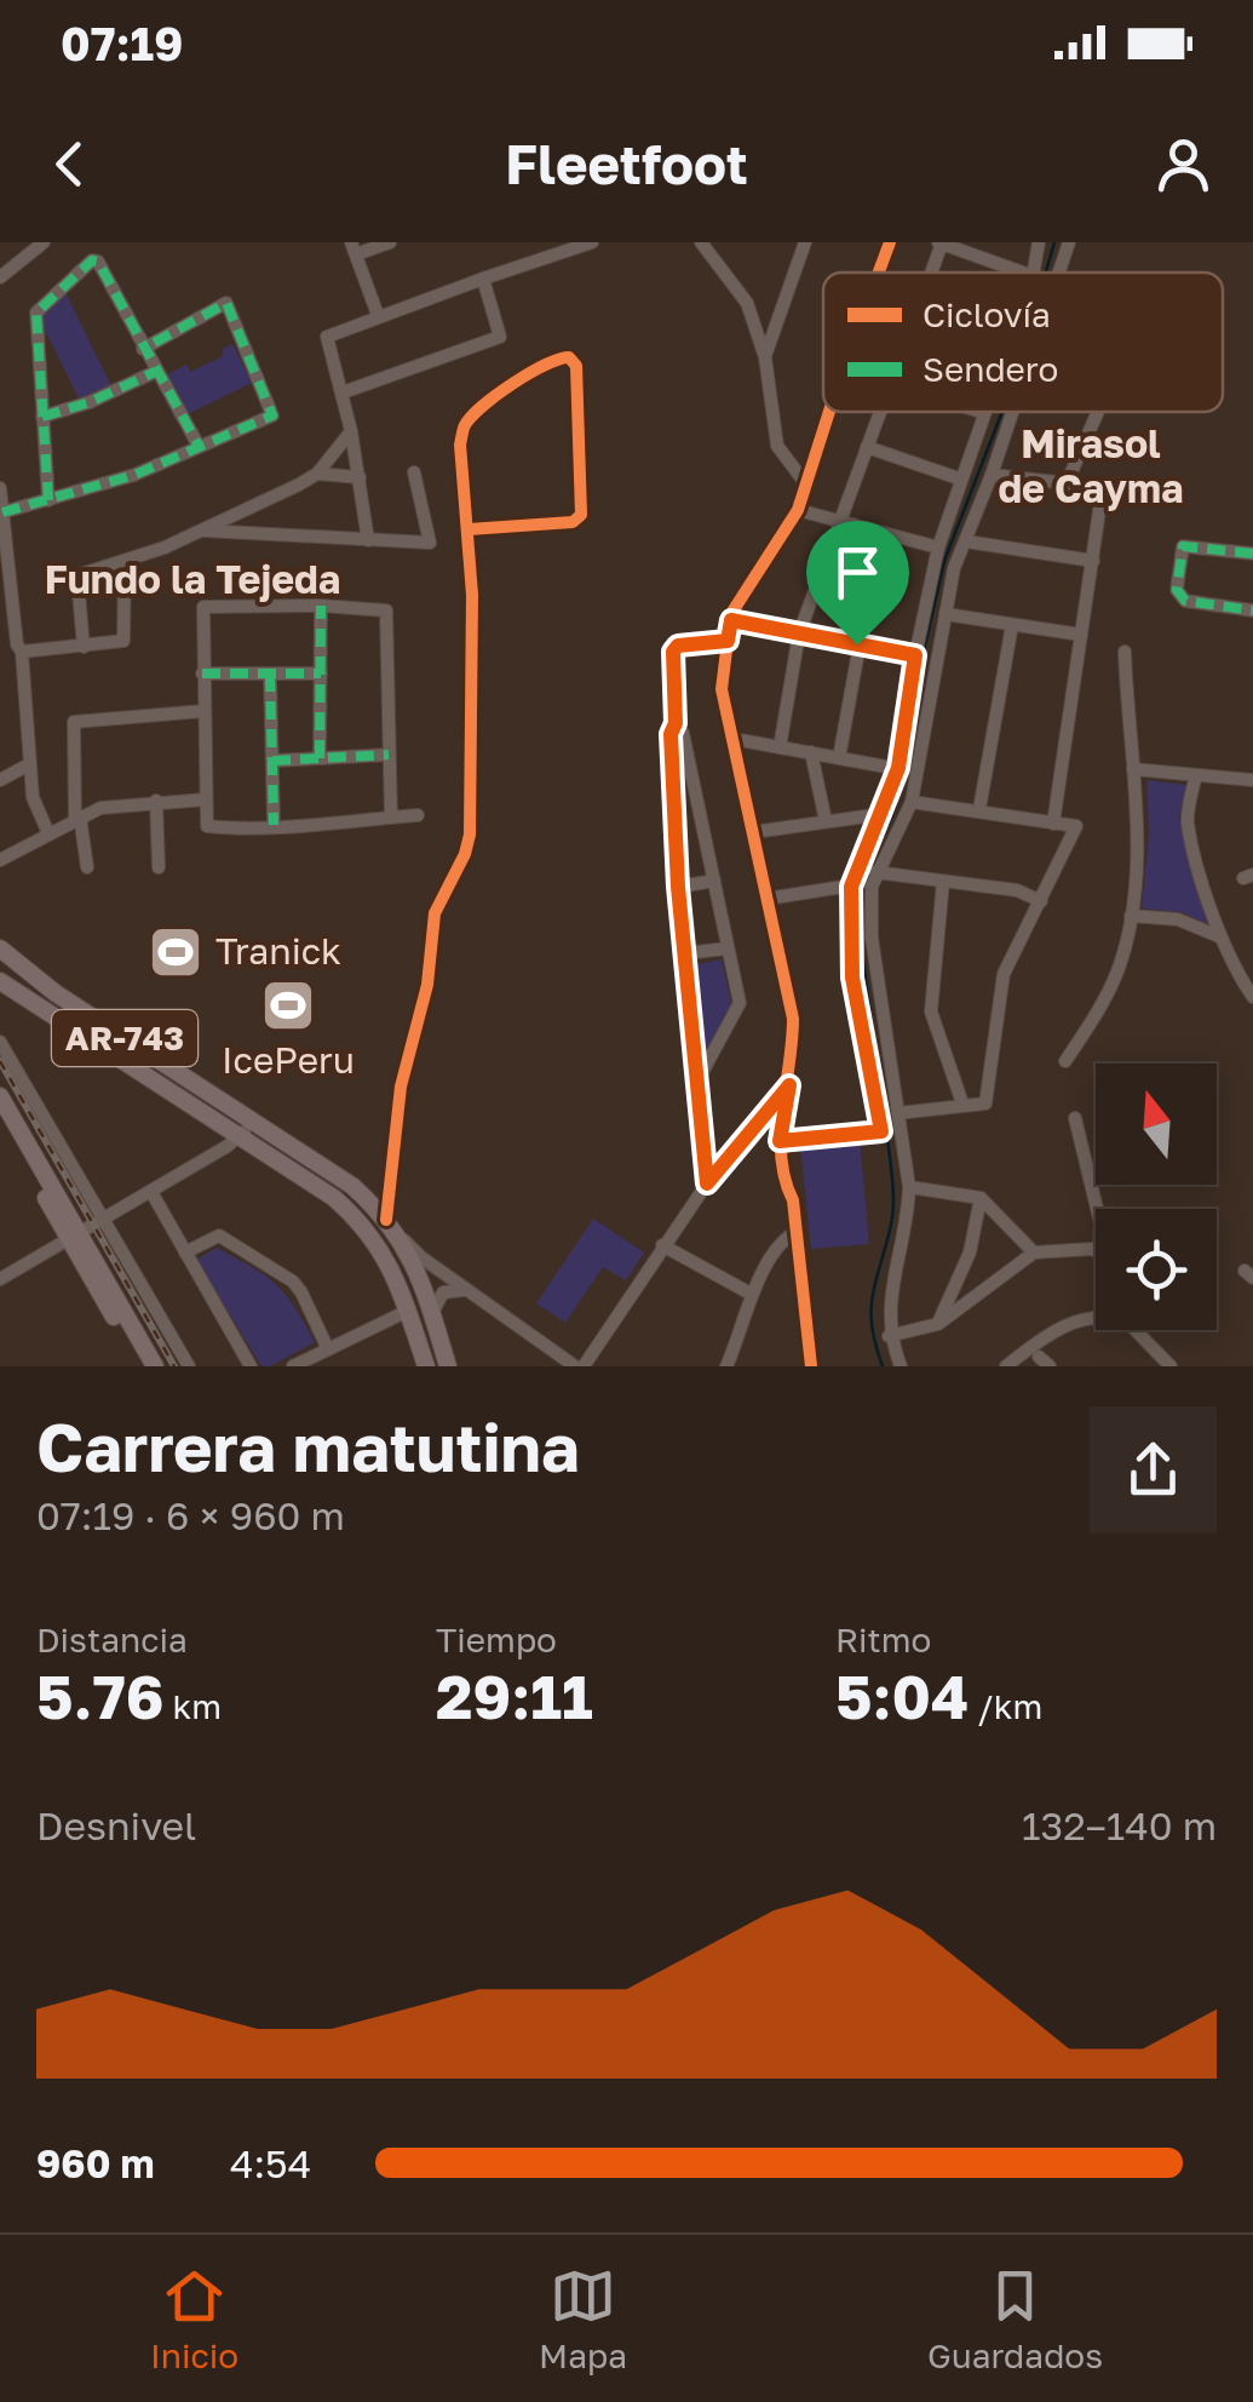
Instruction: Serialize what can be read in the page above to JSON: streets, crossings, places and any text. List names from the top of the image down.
{
  "streets": {
    "main road": ["AR-743"]
  },
  "districts": ["Mirasol de Cayma", "Fundo la Tejeda"],
  "places": {
    "sports": ["Tranick", "IcePeru"]
  },
  "legend": ["Ciclovía", "Sendero"],
  "north": "top",
  "page": {
    "status": "07:19",
    "header": "Fleetfoot",
    "heading": ["Carrera matutina", "07:19 · 6 × 960 m"],
    "stats": [
      ["Distancia", "5.76 km"],
      ["Tiempo", "29:11"],
      ["Ritmo", "5:04 /km"]
    ],
    "chart": ["Desnivel", "132–140 m"],
    "list": [
      {
        "name": "960 m",
        "note": "4:54"
      }
    ],
    "tabs": ["Inicio", "Mapa", "Guardados"]
  }
}
